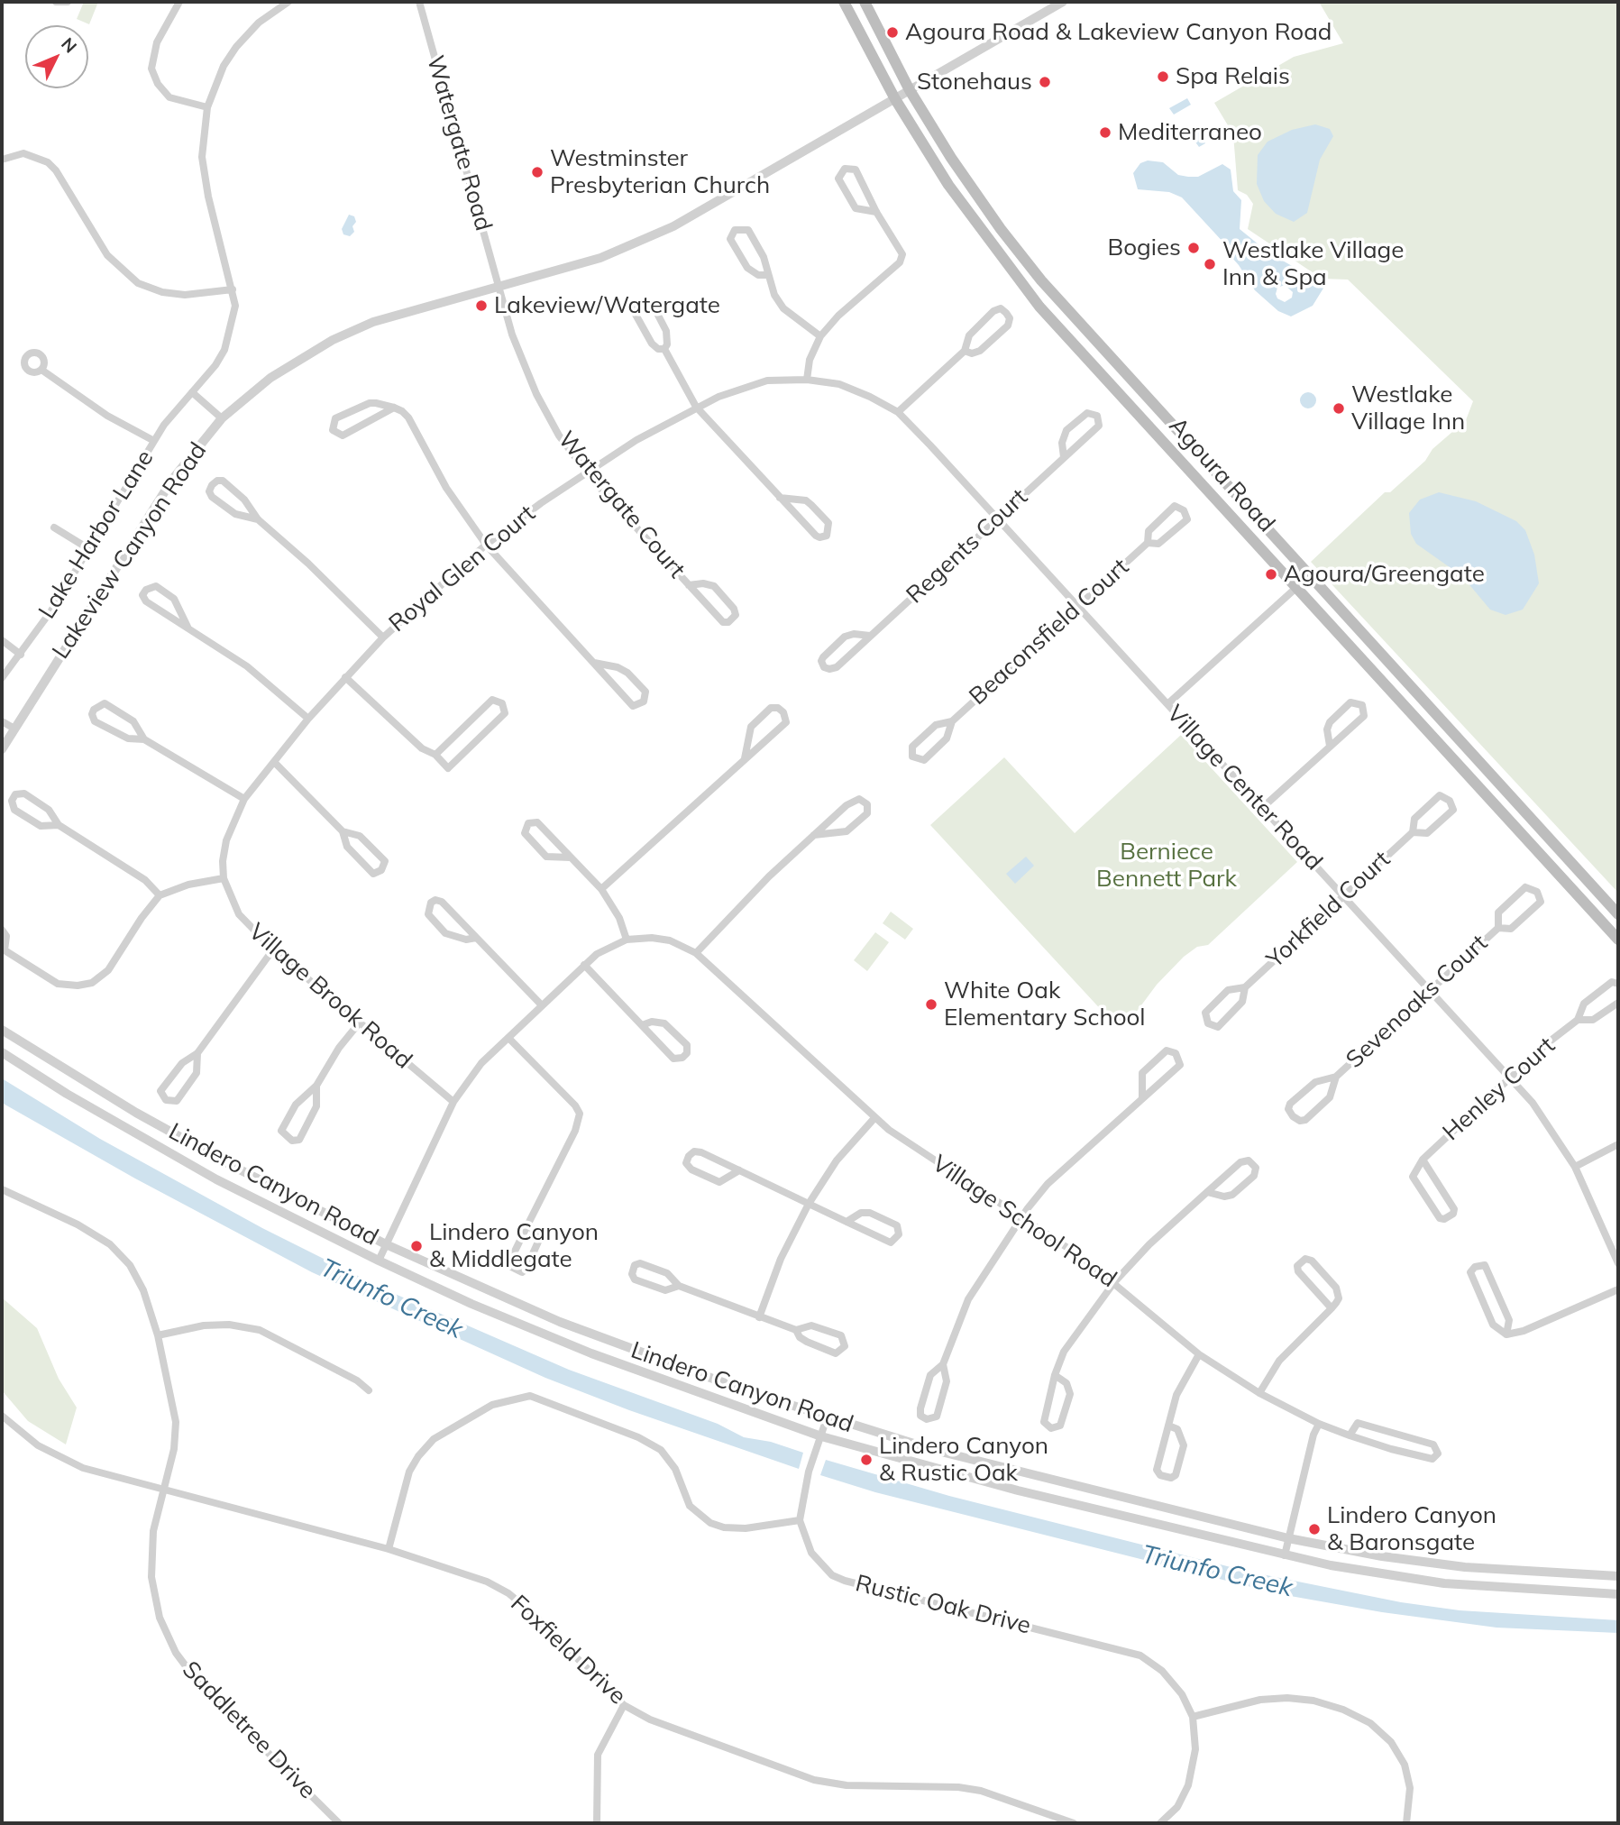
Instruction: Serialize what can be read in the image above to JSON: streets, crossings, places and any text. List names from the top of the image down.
{
  "streets": {
    "main road": ["Agoura Road"],
    "street": [
      "Watergate Road",
      "Watergate Court",
      "Lake Harbor Lane",
      "Regents Court",
      "Lakeview Canyon Road",
      "Royal Glen Court",
      "Beaconsfield Court",
      "Village Center Road",
      "Yorkfield Court",
      "Village Brook Road",
      "Sevenoaks Court",
      "Henley Court",
      "Lindero Canyon Road",
      "Village School Road",
      "Rustic Oak Drive",
      "Foxfield Drive",
      "Saddletree Drive"
    ]
  },
  "crossings": [
    ["Watergate Road", "Watergate Court"],
    ["Watergate Road", "Lakeview Canyon Road"],
    ["Agoura Road", "Lakeview Canyon Road"],
    ["Watergate Court", "Lakeview Canyon Road"],
    ["Watergate Court", "Royal Glen Court"],
    ["Regents Court", "Village Center Road"],
    ["Royal Glen Court", "Village Center Road"],
    ["Royal Glen Court", "Village Brook Road"],
    ["Beaconsfield Court", "Village Center Road"],
    ["Village Center Road", "Yorkfield Court"],
    ["Village Center Road", "Sevenoaks Court"],
    ["Village Center Road", "Henley Court"],
    ["Foxfield Drive", "Saddletree Drive"]
  ],
  "water": ["Triunfo Creek"],
  "parks": ["Berniece Bennett Park"],
  "places": [
    "Agoura Road & Lakeview Canyon Road",
    "Spa Relais",
    "Stonehaus",
    "Mediterraneo",
    "Westminster Presbyterian Church",
    "Bogies",
    "Westlake Village Inn & Spa",
    "Lakeview/Watergate",
    "Westlake Village Inn",
    "Agoura/Greengate",
    "White Oak Elementary School",
    "Lindero Canyon & Middlegate",
    "Lindero Canyon & Rustic Oak",
    "Lindero Canyon & Baronsgate"
  ],
  "north": "top right"
}
